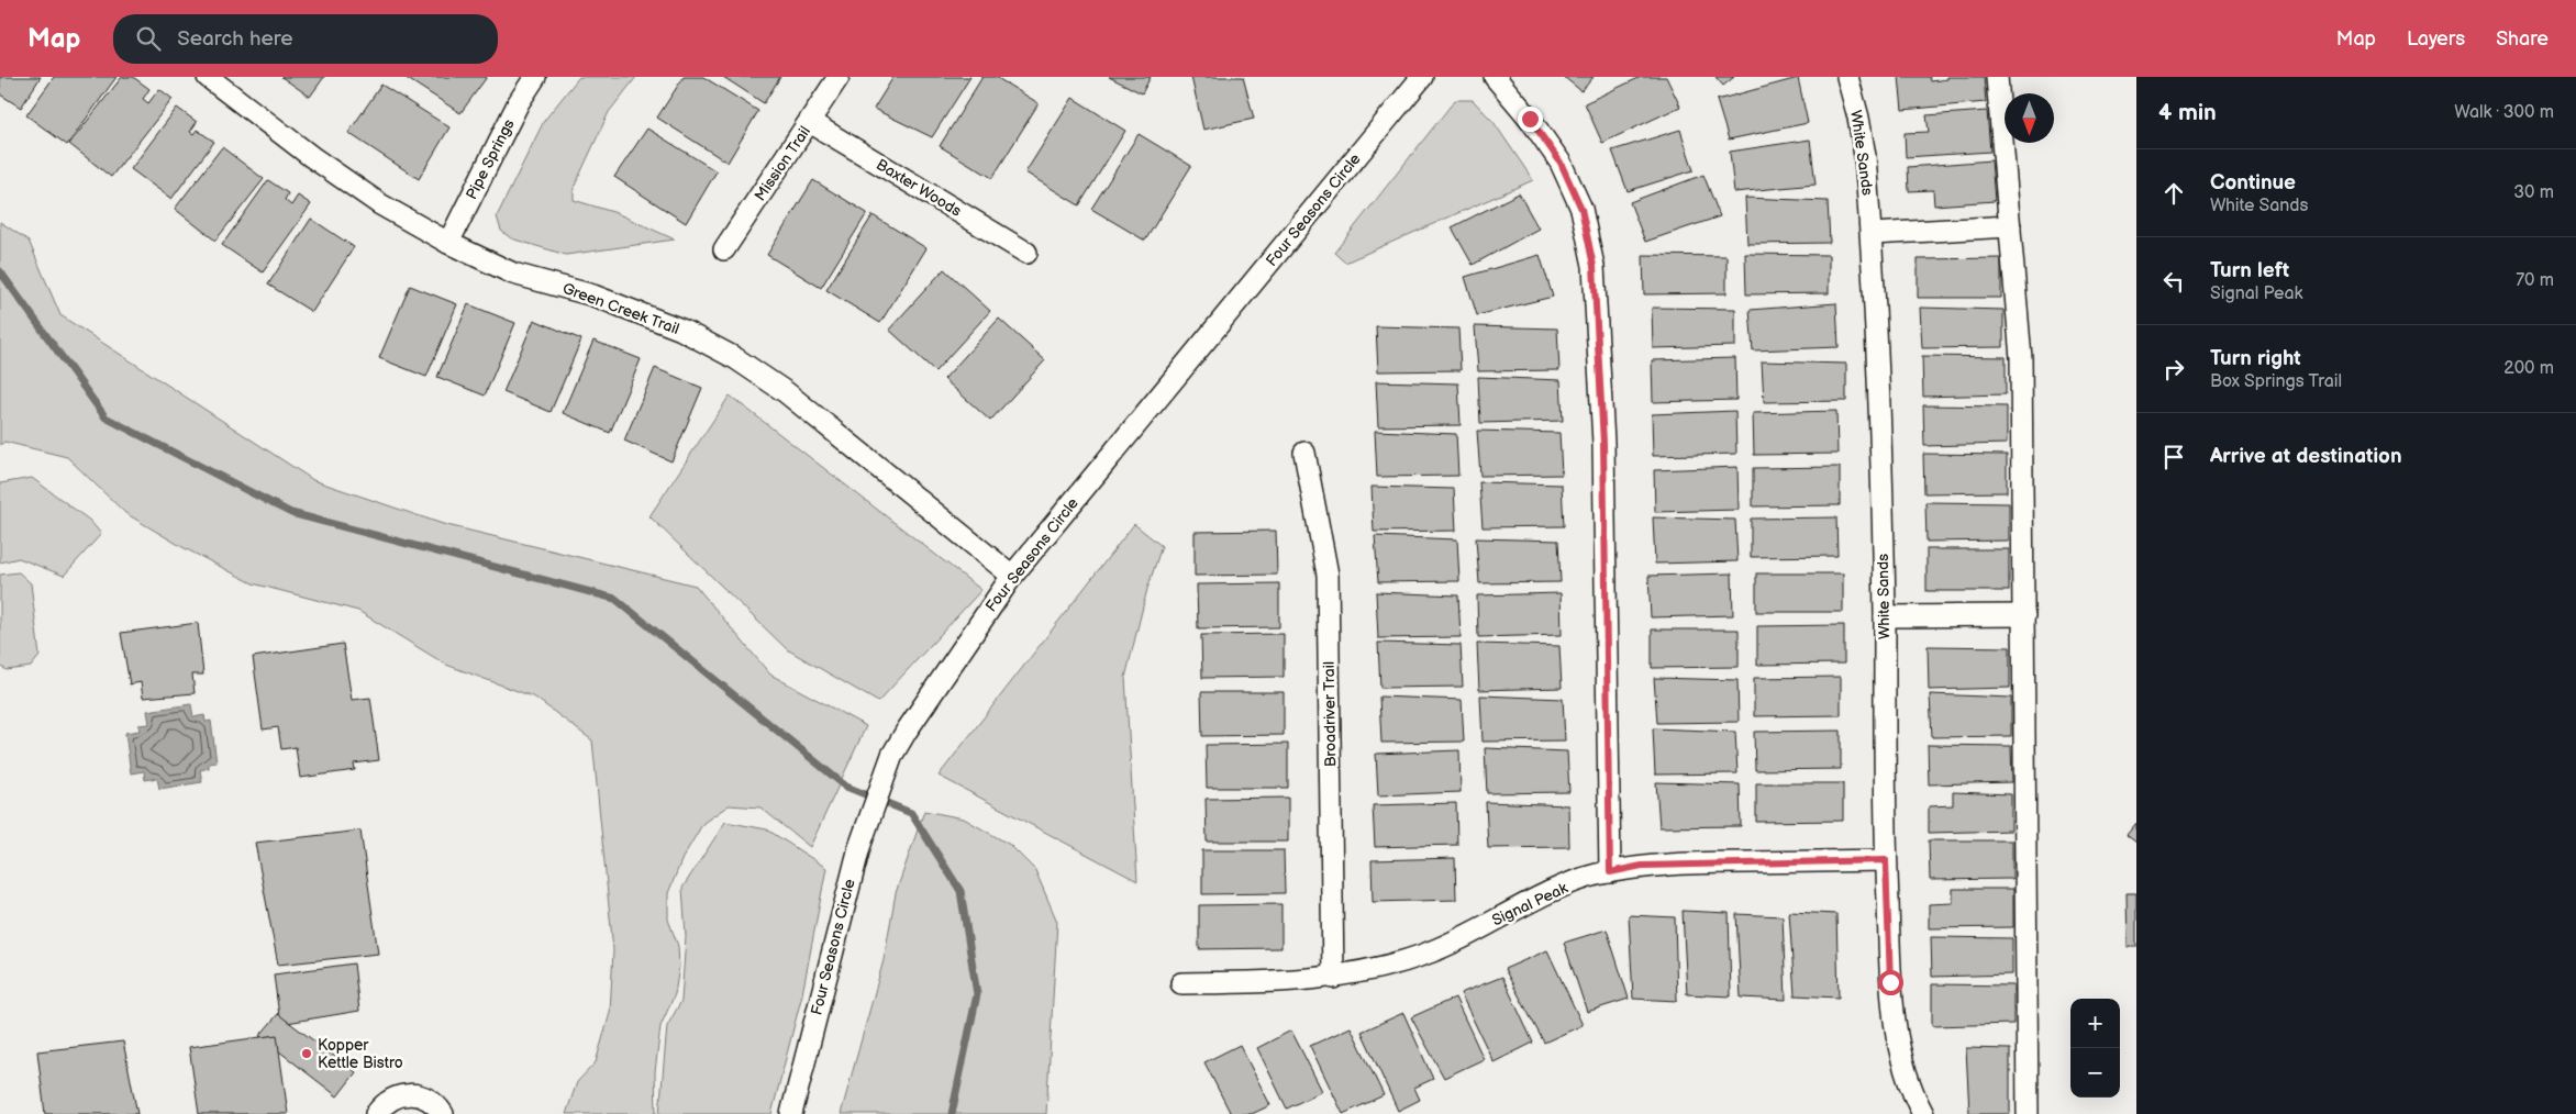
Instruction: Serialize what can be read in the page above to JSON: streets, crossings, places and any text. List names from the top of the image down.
{
  "streets": {
    "street": [
      "White Sands",
      "Pipe Springs",
      "Mission Trail",
      "Baxter Woods",
      "Four Seasons Circle",
      "Green Creek Trail",
      "Broadriver Trail",
      "Signal Peak"
    ]
  },
  "crossings": [
    ["White Sands", "Signal Peak"],
    ["Pipe Springs", "Green Creek Trail"],
    ["Mission Trail", "Baxter Woods"],
    ["Four Seasons Circle", "Green Creek Trail"],
    ["Broadriver Trail", "Signal Peak"]
  ],
  "places": ["Kopper Kettle Bistro"],
  "north": "bottom",
  "page": {
    "header": "Map",
    "search": "Search here",
    "nav": ["Map", "Layers", "Share"],
    "heading": ["4 min", "Walk · 300 m"],
    "list": [
      ["Continue", "White Sands", "30 m"],
      ["Turn left", "Signal Peak", "70 m"],
      ["Turn right", "Box Springs Trail", "200 m"],
      "Arrive at destination"
    ],
    "map_buttons": ["+", "−"]
  }
}
